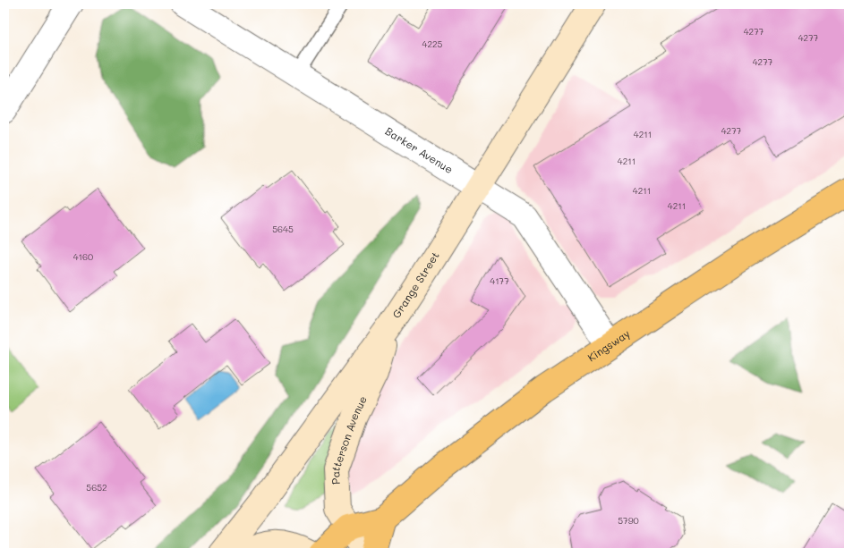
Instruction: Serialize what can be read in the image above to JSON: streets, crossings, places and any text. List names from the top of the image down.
{
  "streets": {
    "main road": ["Kingsway"],
    "street": ["Barker Avenue", "Grange Street", "Patterson Avenue"]
  },
  "crossings": [
    ["Barker Avenue", "Grange Street"],
    ["Barker Avenue", "Kingsway"],
    ["Grange Street", "Patterson Avenue"],
    ["Kingsway", "Patterson Avenue"]
  ],
  "house_numbers": [
    "4277",
    "4277",
    "4225",
    "4277",
    "4277",
    "4211",
    "4211",
    "4211",
    "4211",
    "5645",
    "4160",
    "4177",
    "5652",
    "5790"
  ]
}
